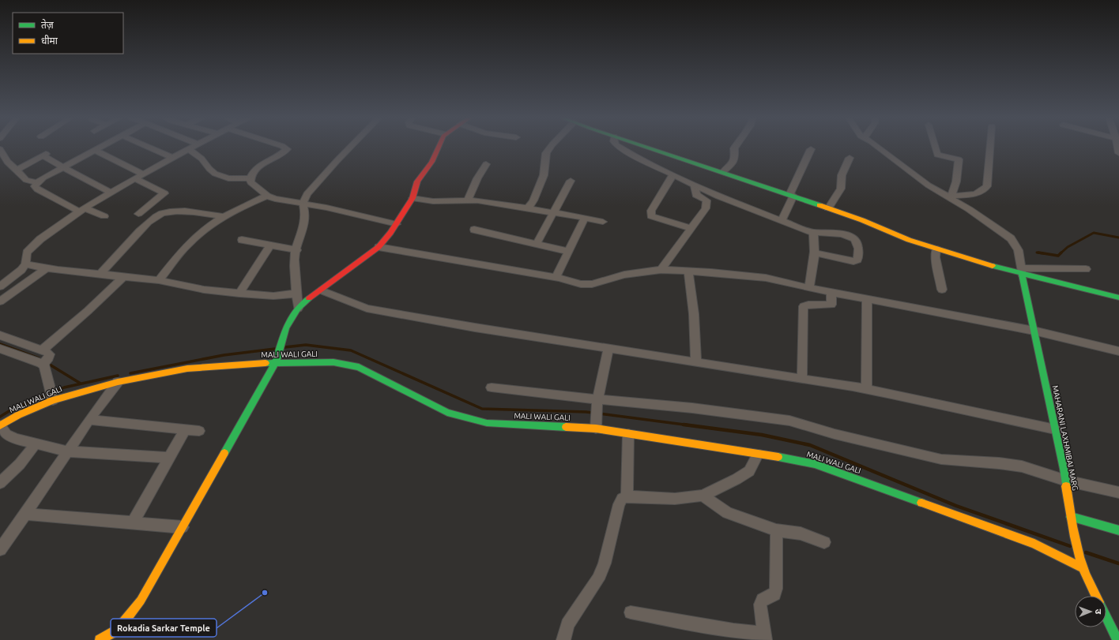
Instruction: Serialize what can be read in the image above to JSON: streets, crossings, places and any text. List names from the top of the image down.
{
  "streets": {
    "street": ["MALI WALI GALI", "MAHARANI LAXHMIBAI MARG"]
  },
  "crossings": [
    ["MALI WALI GALI", "MAHARANI LAXHMIBAI MARG"]
  ],
  "places": ["Rokadia Sarkar Temple"],
  "legend": ["तेज़", "धीमा"],
  "north": "right"
}
